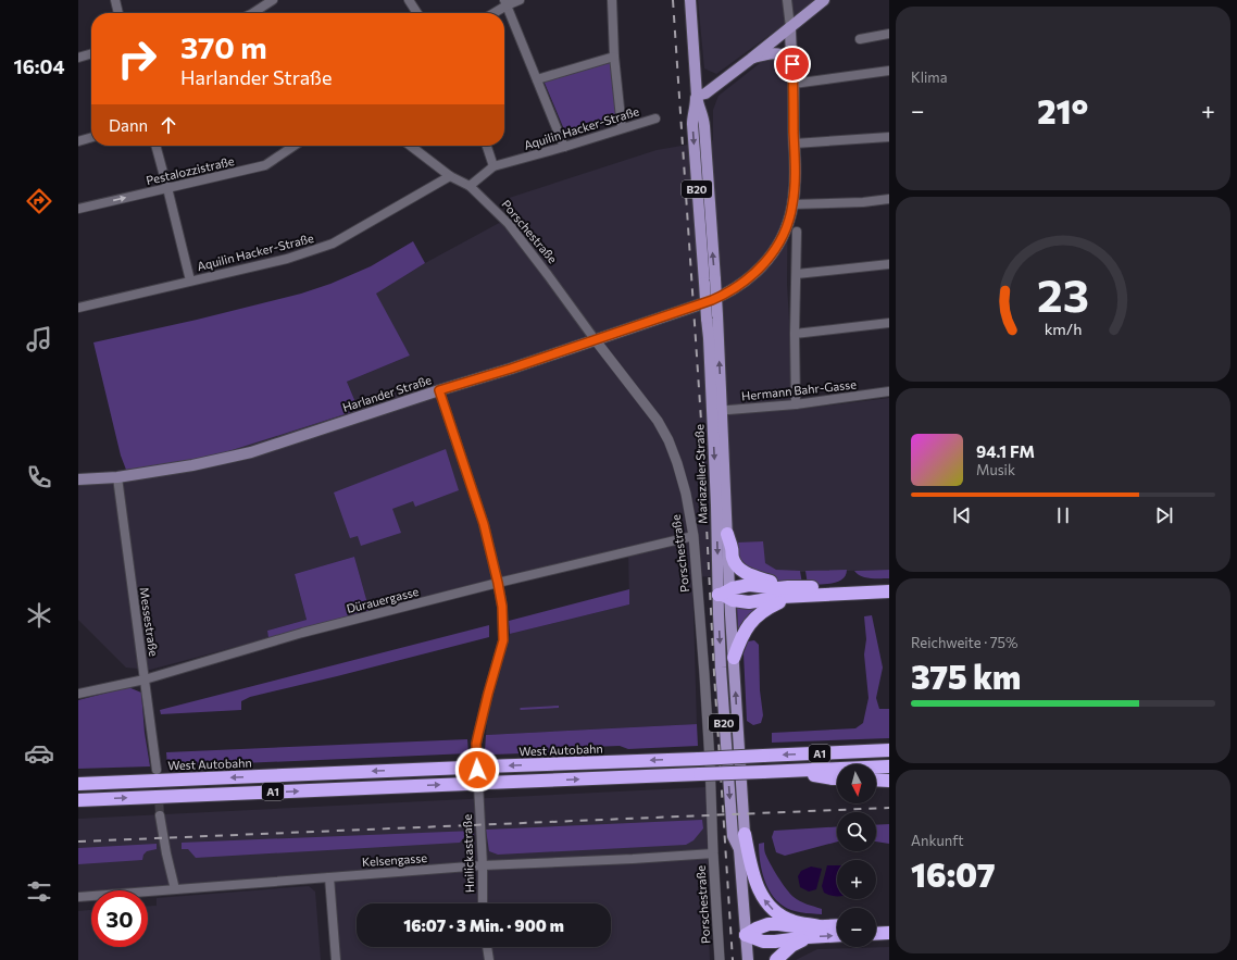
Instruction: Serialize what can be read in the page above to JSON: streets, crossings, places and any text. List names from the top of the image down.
{
  "streets": {
    "highway": ["West Autobahn", "A1"],
    "main road": ["B20", "Harlander Straße", "Mariazeller Straße"],
    "street": [
      "Aquilin Hacker-Straße",
      "Pestalozzistraße",
      "Porschestraße",
      "Hermann Bahr-Gasse",
      "Dürauergasse",
      "Messestraße",
      "Hnilickastraße",
      "Kelsengasse"
    ]
  },
  "crossings": [
    ["Aquilin Hacker-Straße", "Porschestraße"],
    ["Porschestraße", "Harlander Straße"],
    ["Porschestraße", "Dürauergasse"],
    ["Porschestraße", "Kelsengasse"],
    ["Hermann Bahr-Gasse", "Mariazeller Straße"],
    ["Harlander Straße", "Messestraße"],
    ["Harlander Straße", "Hnilickastraße"],
    ["Dürauergasse", "Messestraße"],
    ["Dürauergasse", "Hnilickastraße"],
    ["Hnilickastraße", "Kelsengasse"]
  ],
  "one_way": ["Pestalozzistraße"],
  "north": "bottom",
  "page": {
    "tabs": "16:04",
    "tile": [
      "Klima",
      ["Reichweite · 75%", "375 km"],
      ["Ankunft", "16:07"]
    ],
    "turn": ["370 m", "Harlander Straße"],
    "heat": ["−", "21°", "+"],
    "then": "Dann",
    "song": ["94.1 FM", "Musik"],
    "map_buttons": ["+", "−"],
    "limit": "30",
    "trip": "16:07 · 3 Min. · 900 m",
    "gauge": ["23", "km/h"]
  }
}
